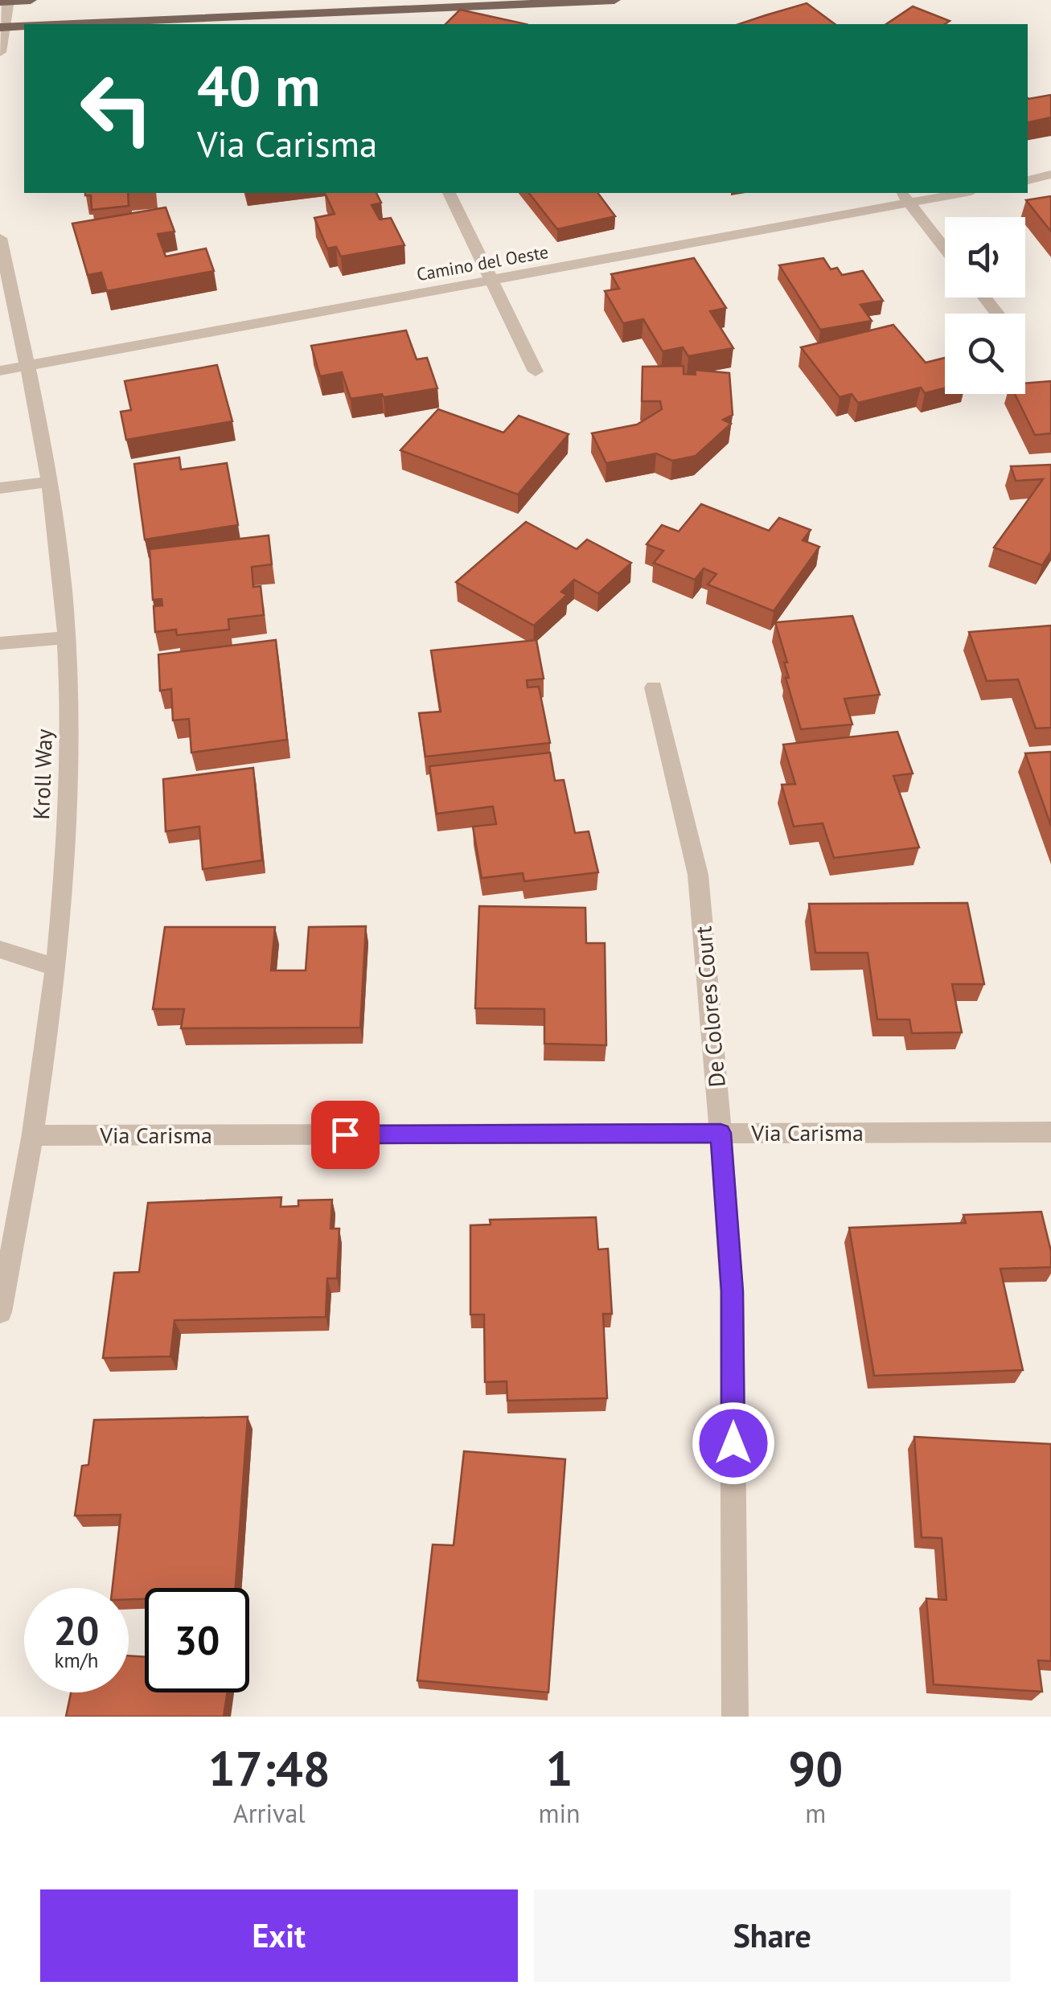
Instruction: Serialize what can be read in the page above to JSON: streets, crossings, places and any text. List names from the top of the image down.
{
  "streets": {
    "street": [
      "Camino del Oeste",
      "Kroll Way",
      "De Colores Court",
      "Via Carisma"
    ]
  },
  "crossings": [
    ["Camino del Oeste", "Kroll Way"],
    ["Kroll Way", "Via Carisma"],
    ["De Colores Court", "Via Carisma"]
  ],
  "page": {
    "turn": ["40 m", "Via Carisma"],
    "speed": "20 km/h",
    "limit": "30",
    "eta": [
      "17:48",
      "Arrival",
      "1",
      "min",
      "90",
      "m"
    ],
    "buttons": ["Exit", "Share"]
  }
}
